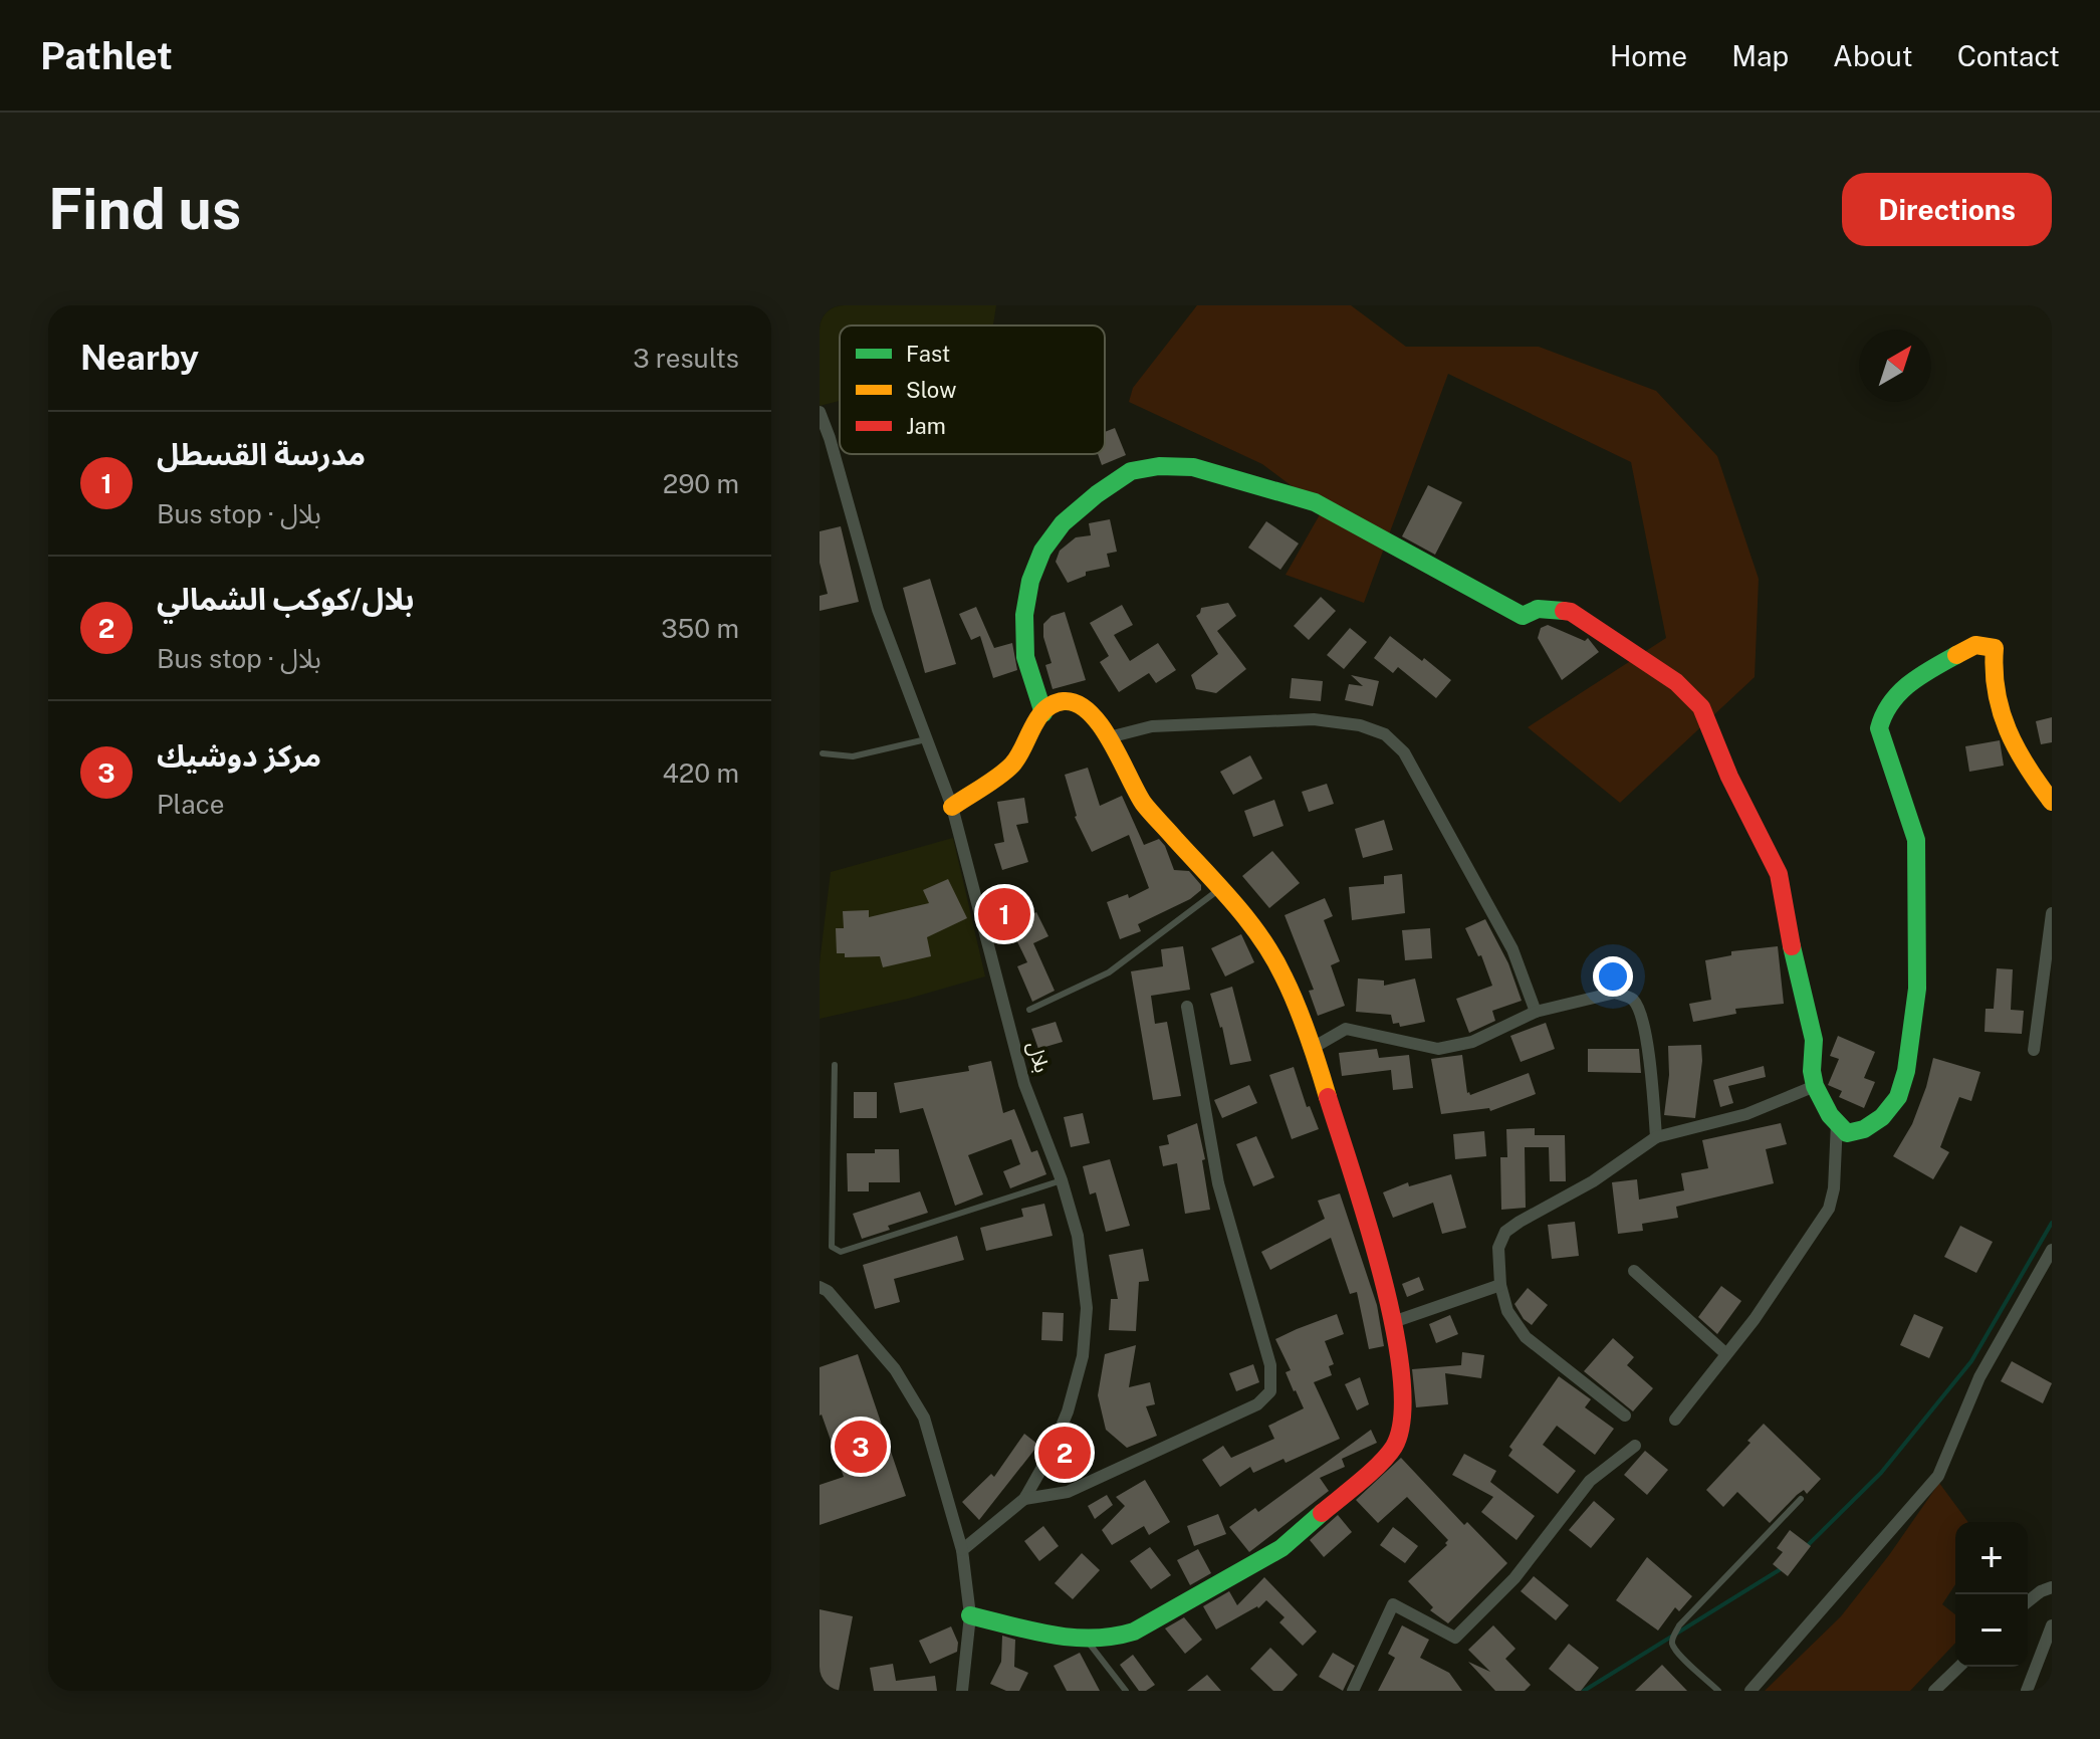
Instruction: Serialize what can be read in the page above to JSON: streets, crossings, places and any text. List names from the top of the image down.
{
  "streets": {
    "street": ["بلال"]
  },
  "legend": ["Fast", "Slow", "Jam"],
  "north": "top right",
  "page": {
    "header": "Pathlet",
    "nav": [
      "Home",
      "Map",
      "About",
      "Contact"
    ],
    "buttons": "Directions",
    "title": "Find us",
    "heading": ["Nearby", "3 results"],
    "list": [
      {
        "mark": "1",
        "name": "مدرسة القسطل",
        "note": "Bus stop · بلال",
        "value": "290 m"
      },
      {
        "mark": "2",
        "name": "بلال/كوكب الشمالي",
        "note": "Bus stop · بلال",
        "value": "350 m"
      },
      {
        "mark": "3",
        "name": "مركز دوشيك",
        "note": "Place",
        "value": "420 m"
      }
    ],
    "pins": ["1", "3", "2"],
    "map_buttons": ["+", "−"]
  }
}
